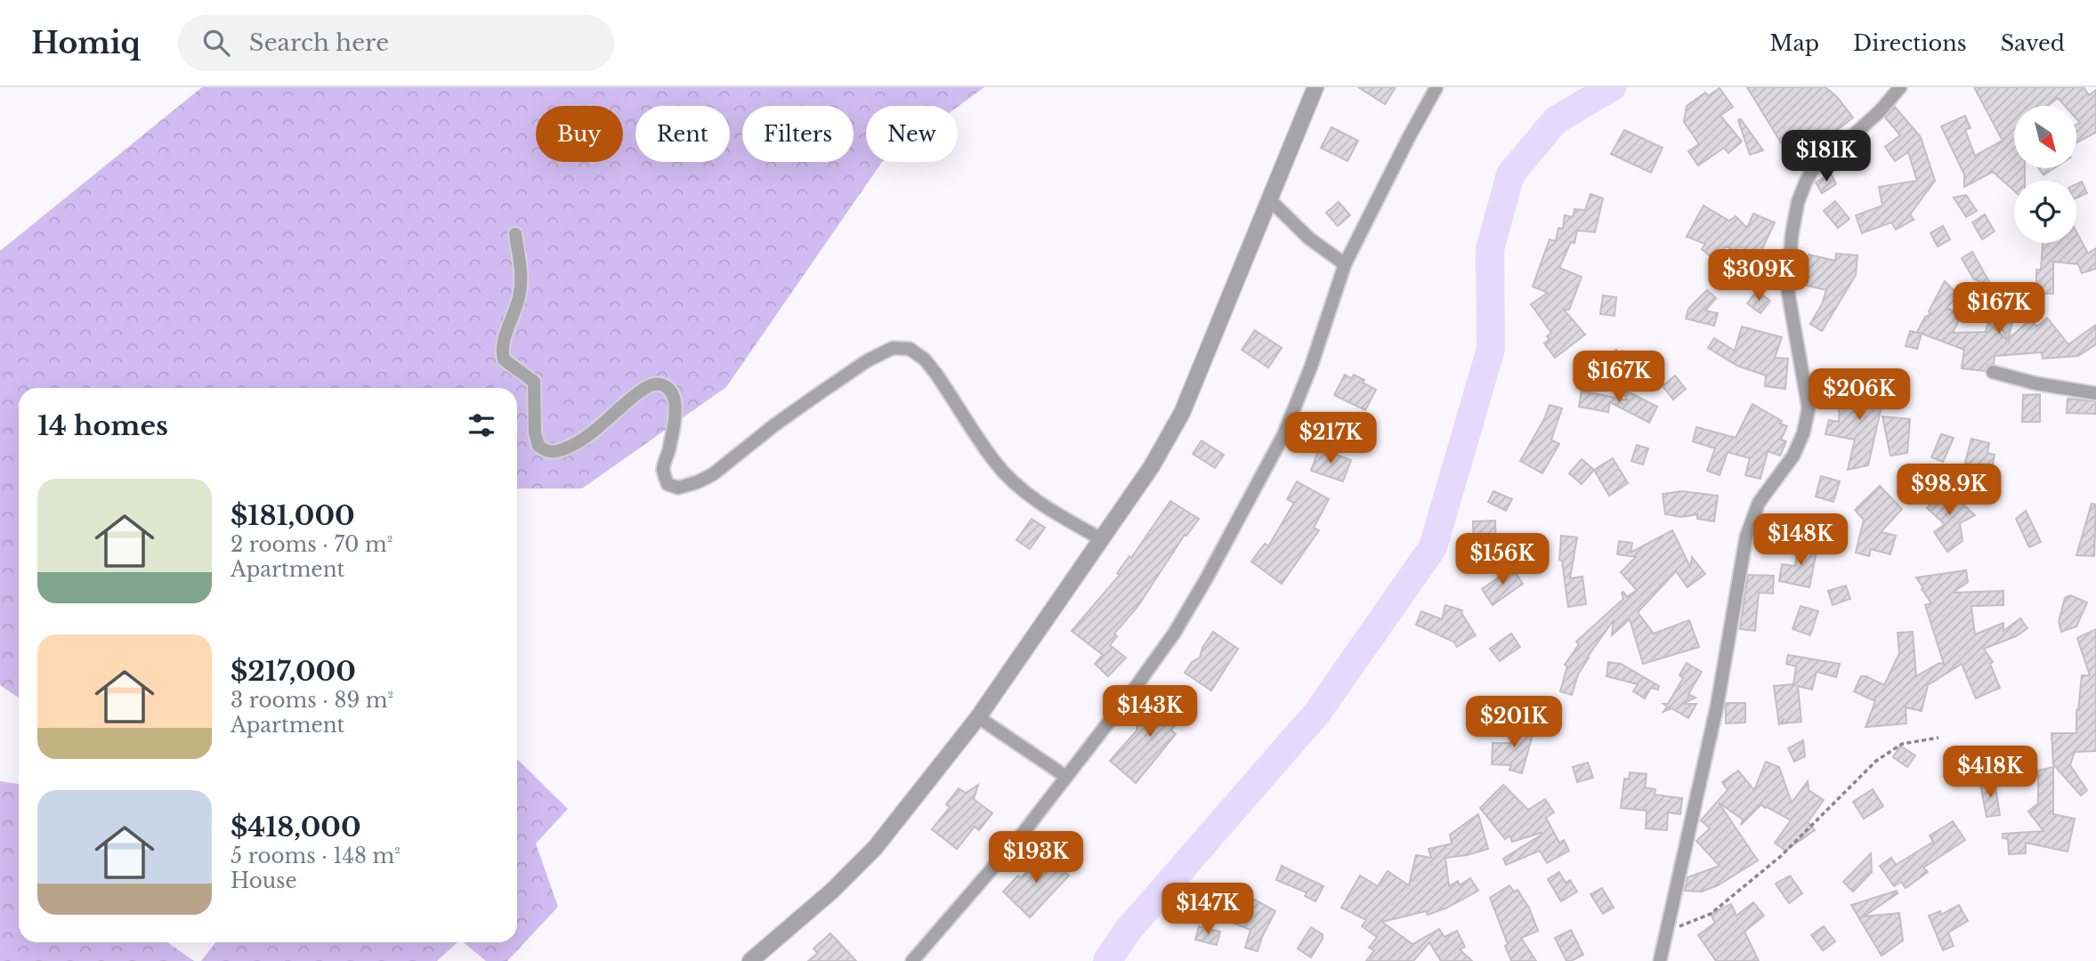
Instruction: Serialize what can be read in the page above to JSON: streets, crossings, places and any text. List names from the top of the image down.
{
  "north": "bottom right",
  "page": {
    "header": "Homiq",
    "search": "Search here",
    "nav": ["Map", "Directions", "Saved"],
    "chip": [
      "Buy",
      "Rent",
      "Filters",
      "New"
    ],
    "price": [
      "$181K",
      "$309K",
      "$167K",
      "$167K",
      "$206K",
      "$217K",
      "$98.9K",
      "$148K",
      "$156K",
      "$143K",
      "$201K",
      "$418K",
      "$193K",
      "$147K"
    ],
    "heading": "14 homes",
    "list": [
      {
        "name": "$181,000",
        "note": "2 rooms · 70 m² · Apartment"
      },
      {
        "name": "$217,000",
        "note": "3 rooms · 89 m² · Apartment"
      },
      {
        "name": "$418,000",
        "note": "5 rooms · 148 m² · House"
      }
    ]
  }
}
